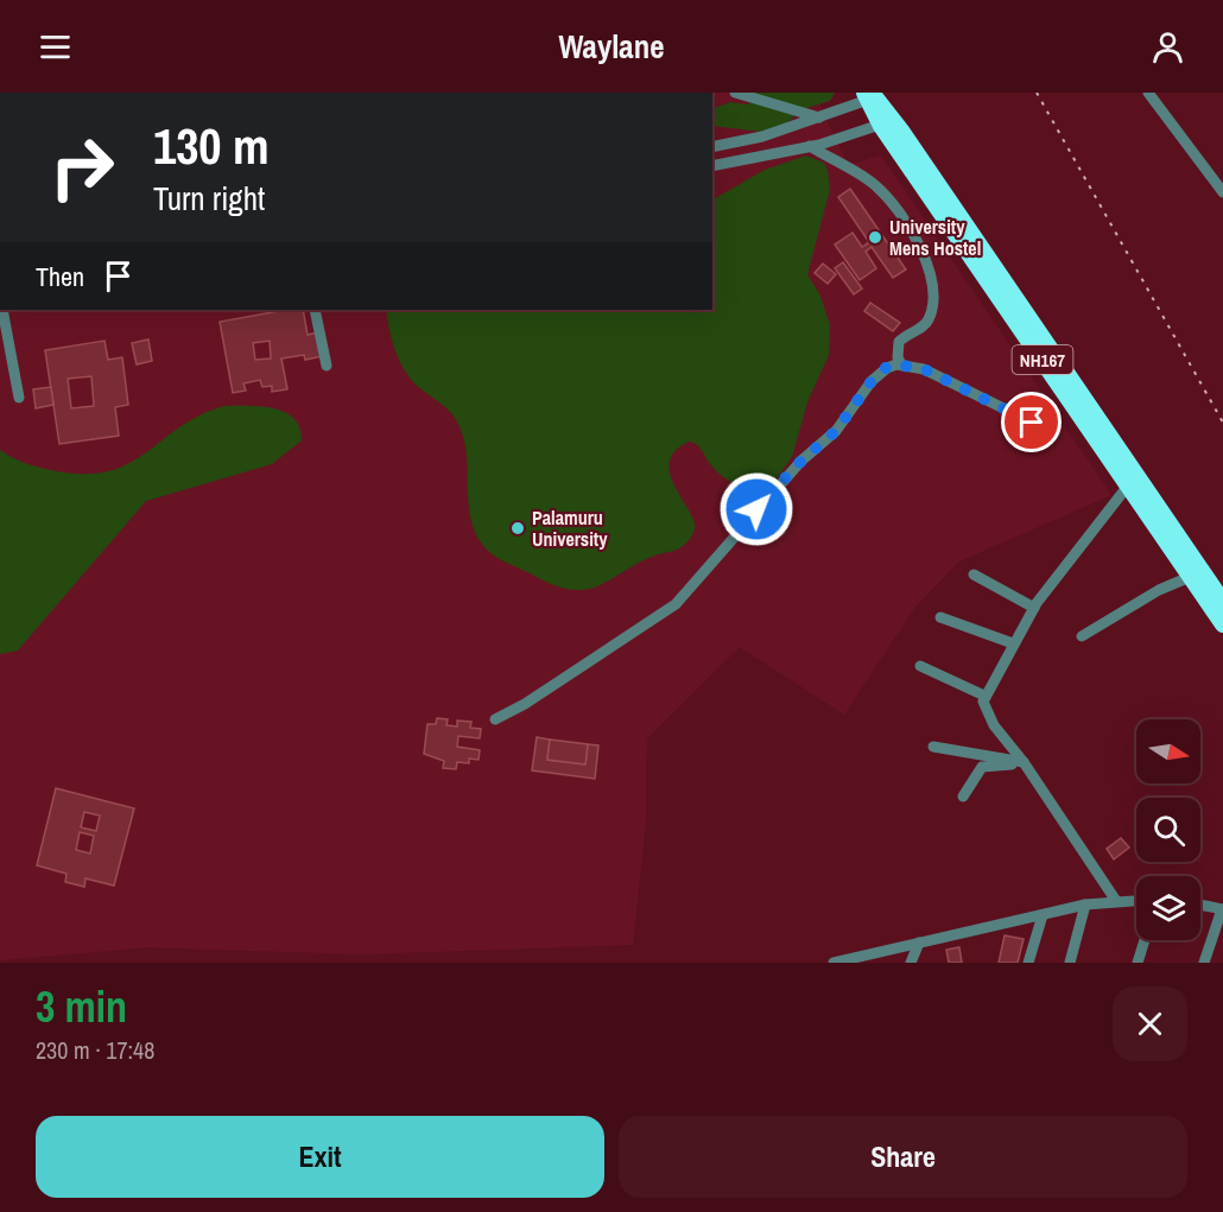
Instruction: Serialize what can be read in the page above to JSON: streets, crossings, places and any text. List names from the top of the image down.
{
  "streets": {
    "highway": ["NH167"]
  },
  "places": ["University Mens Hostel", "Palamuru University"],
  "north": "right",
  "page": {
    "header": "Waylane",
    "turn": ["130 m", "Turn right"],
    "then": "Then",
    "heading": ["3 min", "230 m · 17:48"],
    "buttons": ["Exit", "Share"]
  }
}
